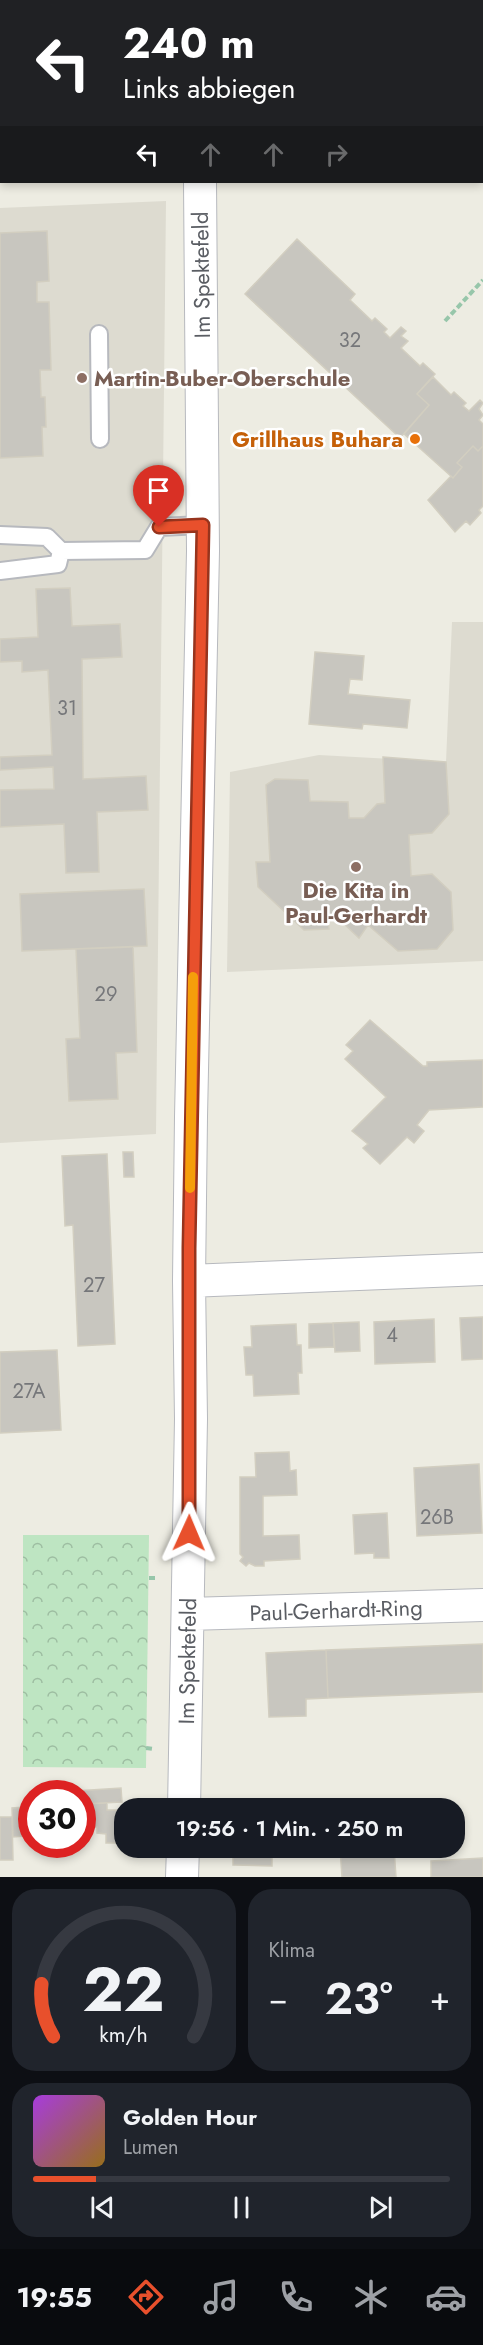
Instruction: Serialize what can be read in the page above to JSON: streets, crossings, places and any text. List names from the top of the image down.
{
  "streets": {
    "street": ["Im Spektefeld", "Paul-Gerhardt-Ring"]
  },
  "crossings": [
    ["Im Spektefeld", "Paul-Gerhardt-Ring"]
  ],
  "places": ["Martin-Buber-Oberschule", "Grillhaus Buhara", "Die Kita in Paul-Gerhardt"],
  "house_numbers": [
    "32",
    "31",
    "29",
    "27",
    "4",
    "27A",
    "26B"
  ],
  "page": {
    "turn": ["240 m", "Links abbiegen"],
    "limit": "30",
    "trip": "19:56 · 1 Min. · 250 m",
    "tile": "Klima",
    "heat": ["−", "23°", "+"],
    "song": ["Golden Hour", "Lumen"],
    "tabs": "19:55",
    "gauge": ["22", "km/h"]
  }
}
